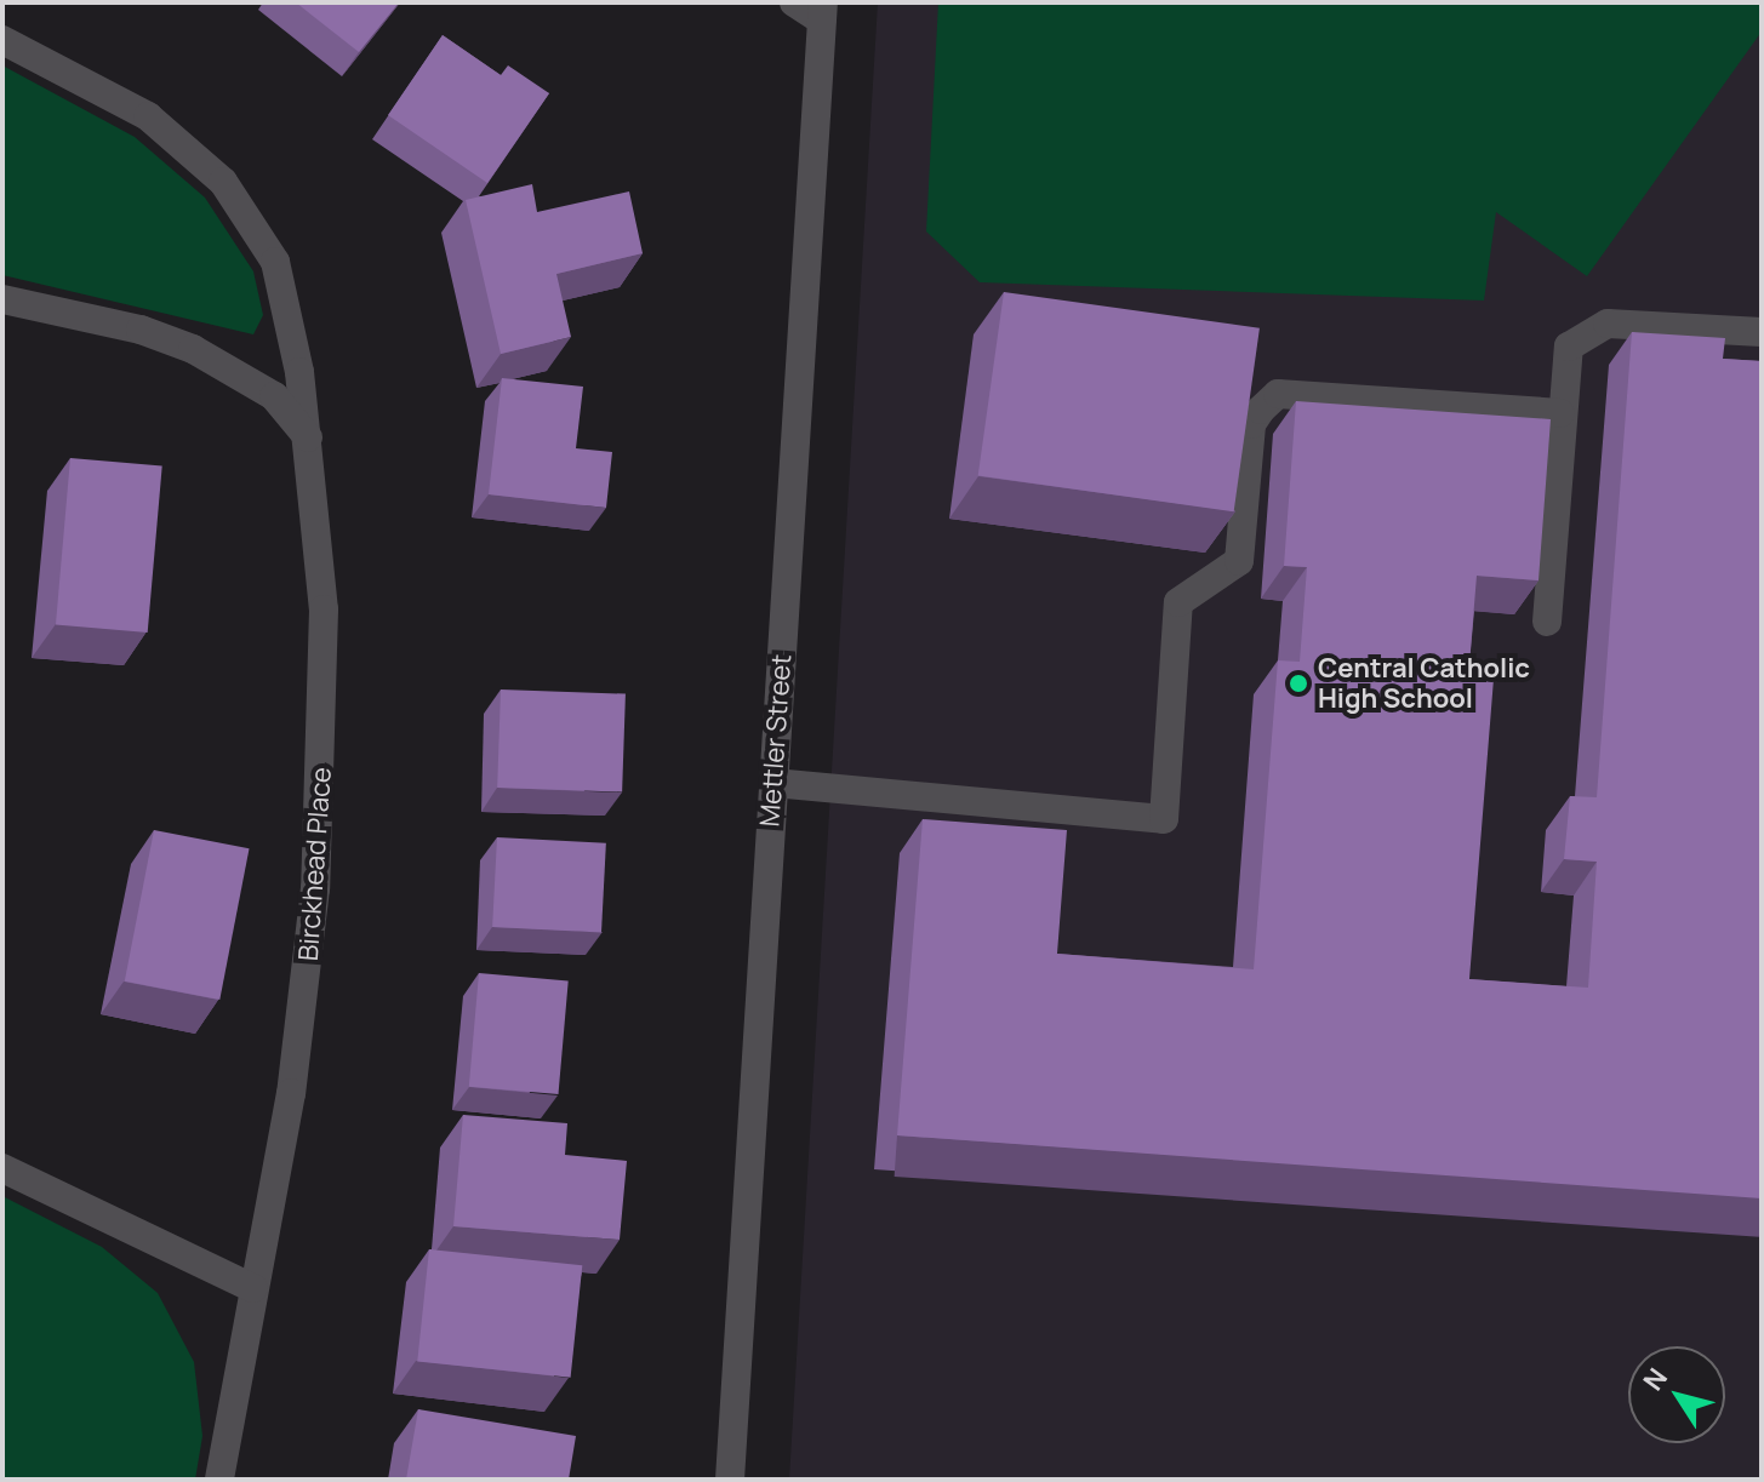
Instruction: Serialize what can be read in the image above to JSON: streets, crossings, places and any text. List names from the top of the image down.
{
  "streets": {
    "street": ["Mettler Street", "Birckhead Place"]
  },
  "places": ["Central Catholic High School"],
  "north": "top left"
}
